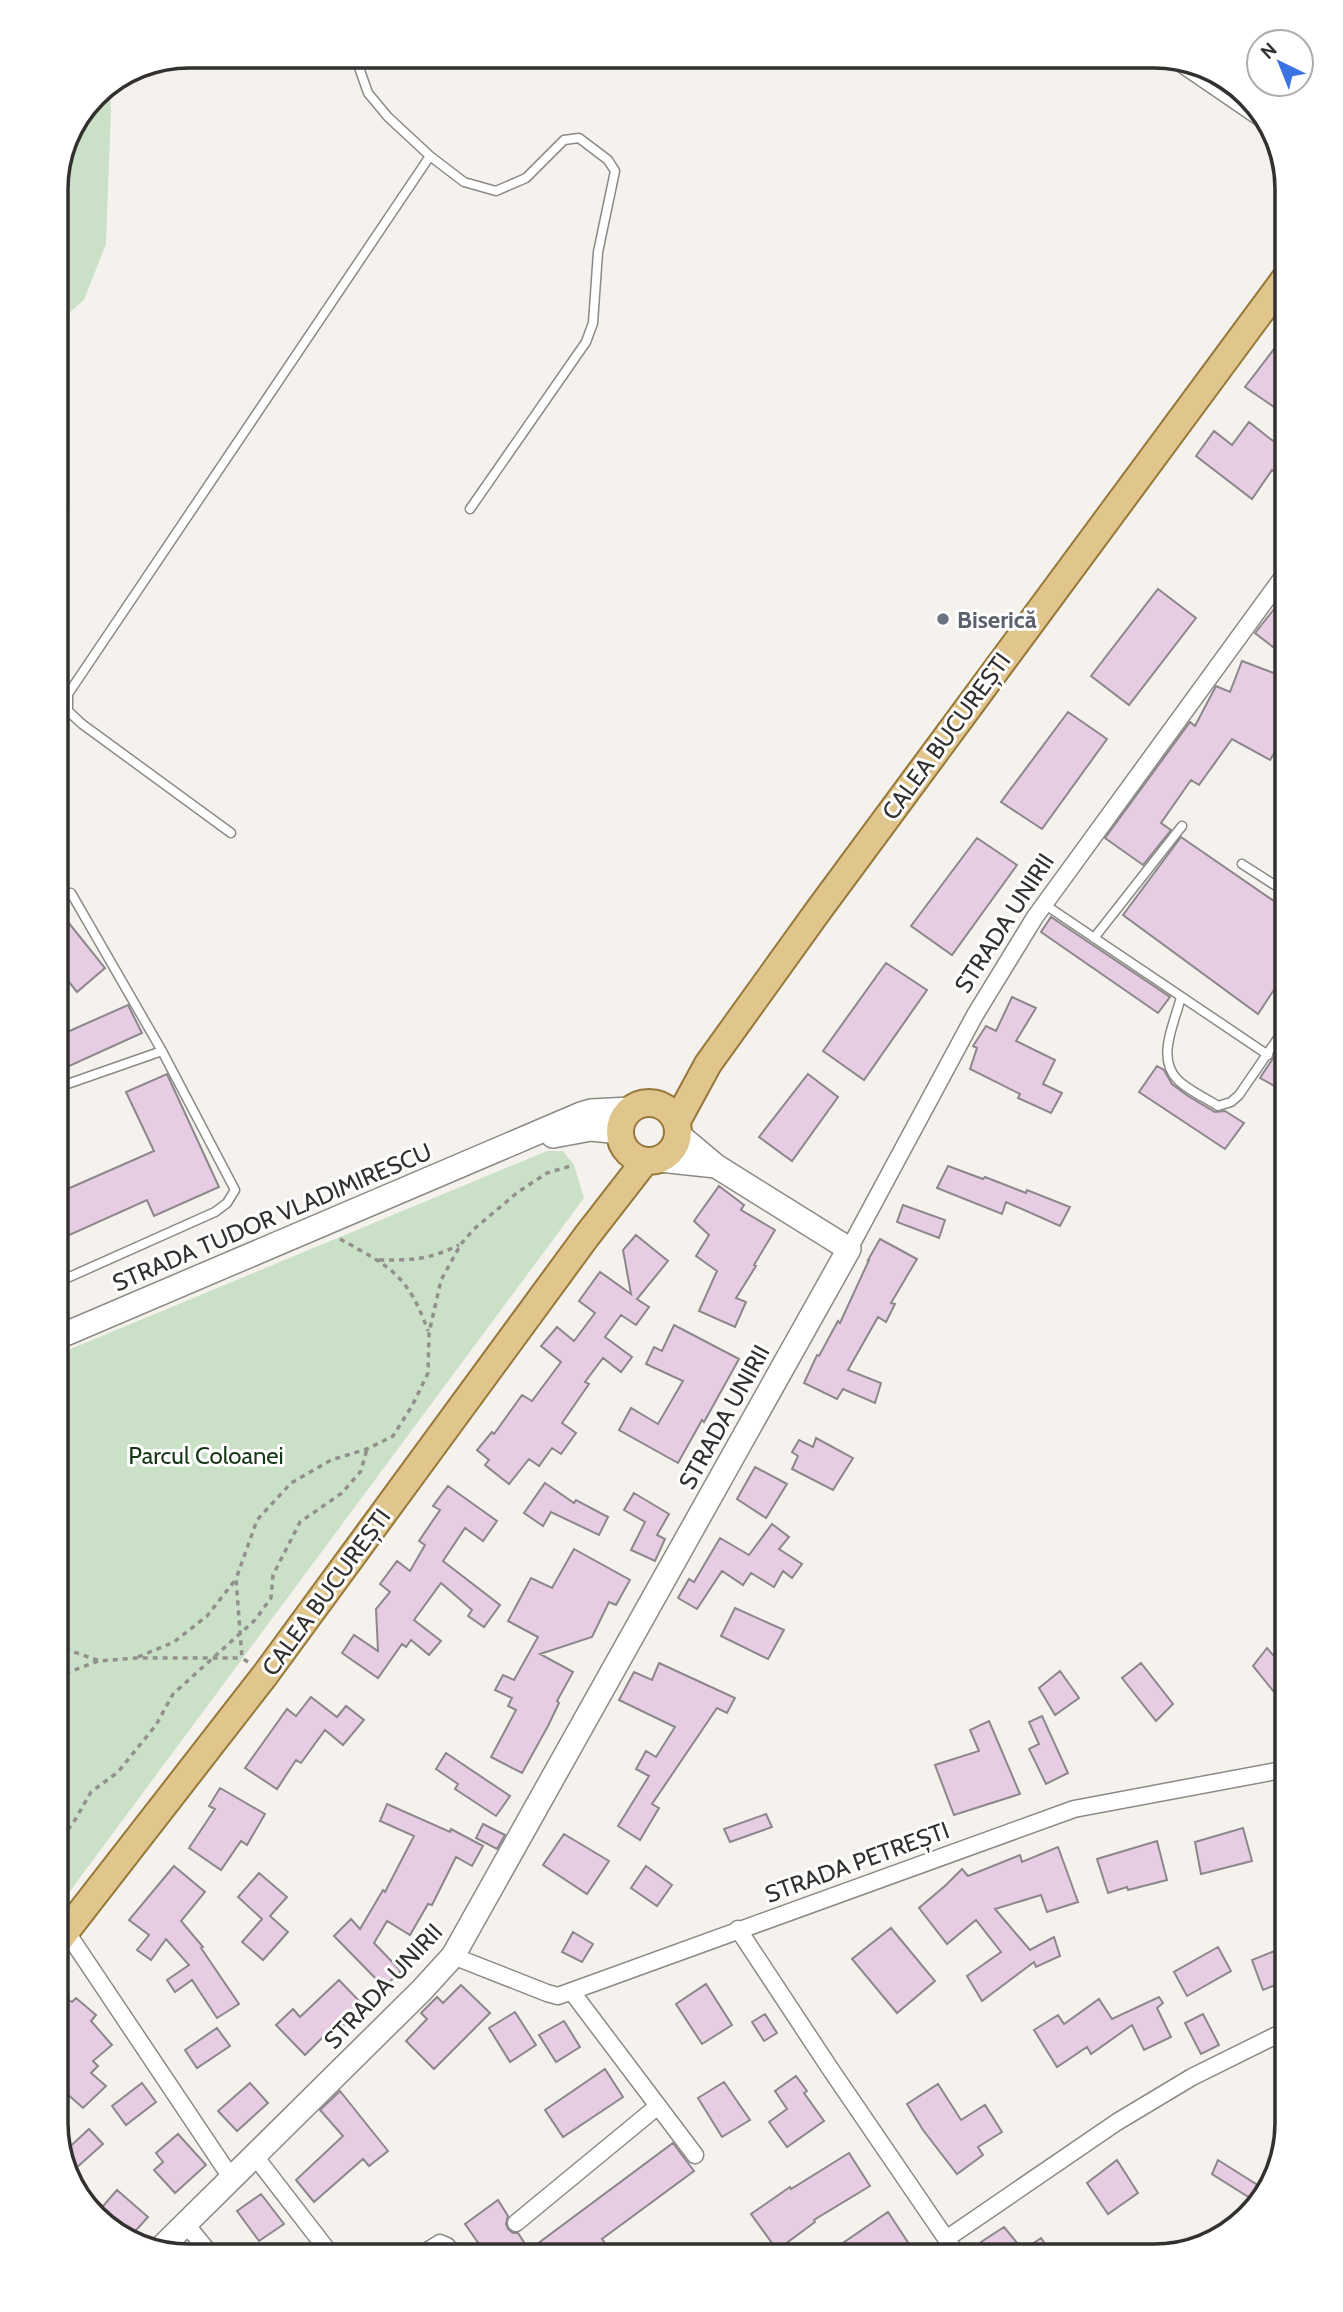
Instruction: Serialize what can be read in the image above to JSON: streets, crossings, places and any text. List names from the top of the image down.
{
  "streets": {
    "main road": ["CALEA BUCUREȘTI", "STRADA UNIRII", "STRADA TUDOR VLADIMIRESCU"],
    "street": ["STRADA PETREȘTI"]
  },
  "crossings": [
    ["CALEA BUCUREȘTI", "STRADA TUDOR VLADIMIRESCU"],
    ["STRADA UNIRII", "STRADA PETREȘTI"]
  ],
  "parks": ["Parcul Coloanei"],
  "places": ["Biserică"],
  "north": "top left"
}
